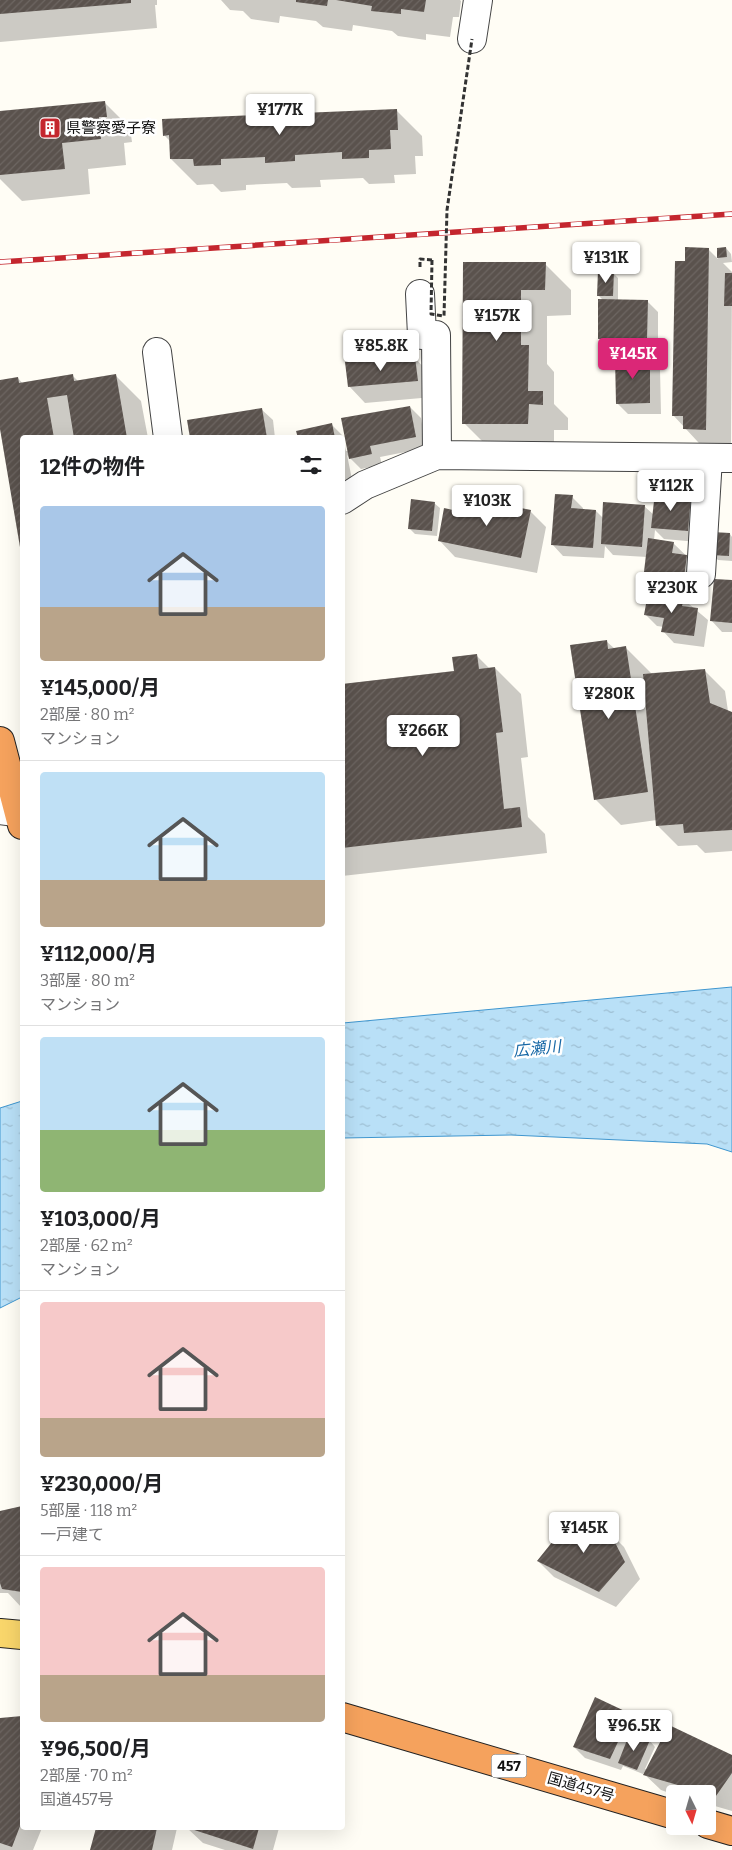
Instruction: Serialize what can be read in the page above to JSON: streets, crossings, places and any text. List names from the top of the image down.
{
  "streets": {
    "highway": ["457", "国道457号"]
  },
  "water": ["広瀬川"],
  "places": {
    "building": ["県警察愛子寮"]
  },
  "north": "bottom",
  "page": {
    "price": [
      "¥177K",
      "¥131K",
      "¥157K",
      "¥85.8K",
      "¥145K",
      "¥112K",
      "¥103K",
      "¥230K",
      "¥280K",
      "¥266K",
      "¥145K",
      "¥96.5K"
    ],
    "heading": "12件の物件",
    "list": [
      {
        "name": "¥145,000/月",
        "note": "2部屋 · 80 m² · マンション"
      },
      {
        "name": "¥112,000/月",
        "note": "3部屋 · 80 m² · マンション"
      },
      {
        "name": "¥103,000/月",
        "note": "2部屋 · 62 m² · マンション"
      },
      {
        "name": "¥230,000/月",
        "note": "5部屋 · 118 m² · 一戸建て"
      },
      {
        "name": "¥96,500/月",
        "note": "2部屋 · 70 m² · 国道457号"
      }
    ]
  }
}
